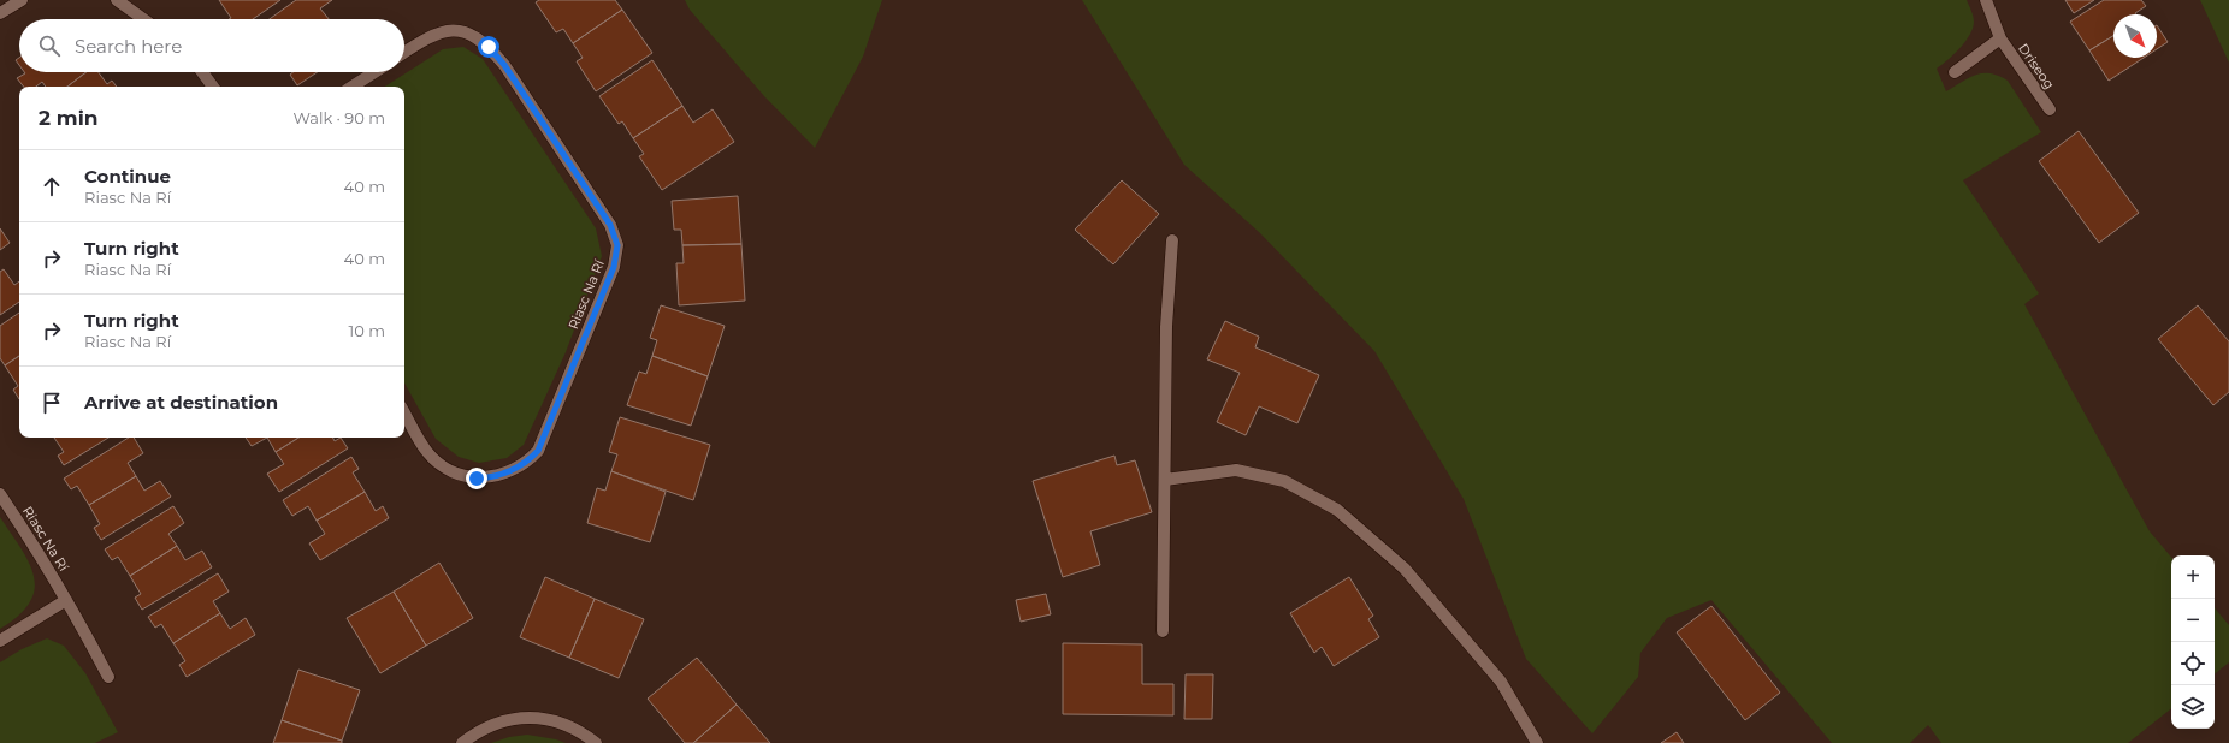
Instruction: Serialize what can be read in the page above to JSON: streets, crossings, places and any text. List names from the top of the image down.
{
  "streets": {
    "street": ["Driseog", "Riasc Na Rí"]
  },
  "north": "bottom right",
  "page": {
    "search": "Search here",
    "heading": ["2 min", "Walk · 90 m"],
    "list": [
      ["Continue", "Riasc Na Rí", "40 m"],
      ["Turn right", "Riasc Na Rí", "40 m"],
      ["Turn right", "Riasc Na Rí", "10 m"],
      "Arrive at destination"
    ],
    "map_buttons": ["+", "−"]
  }
}
